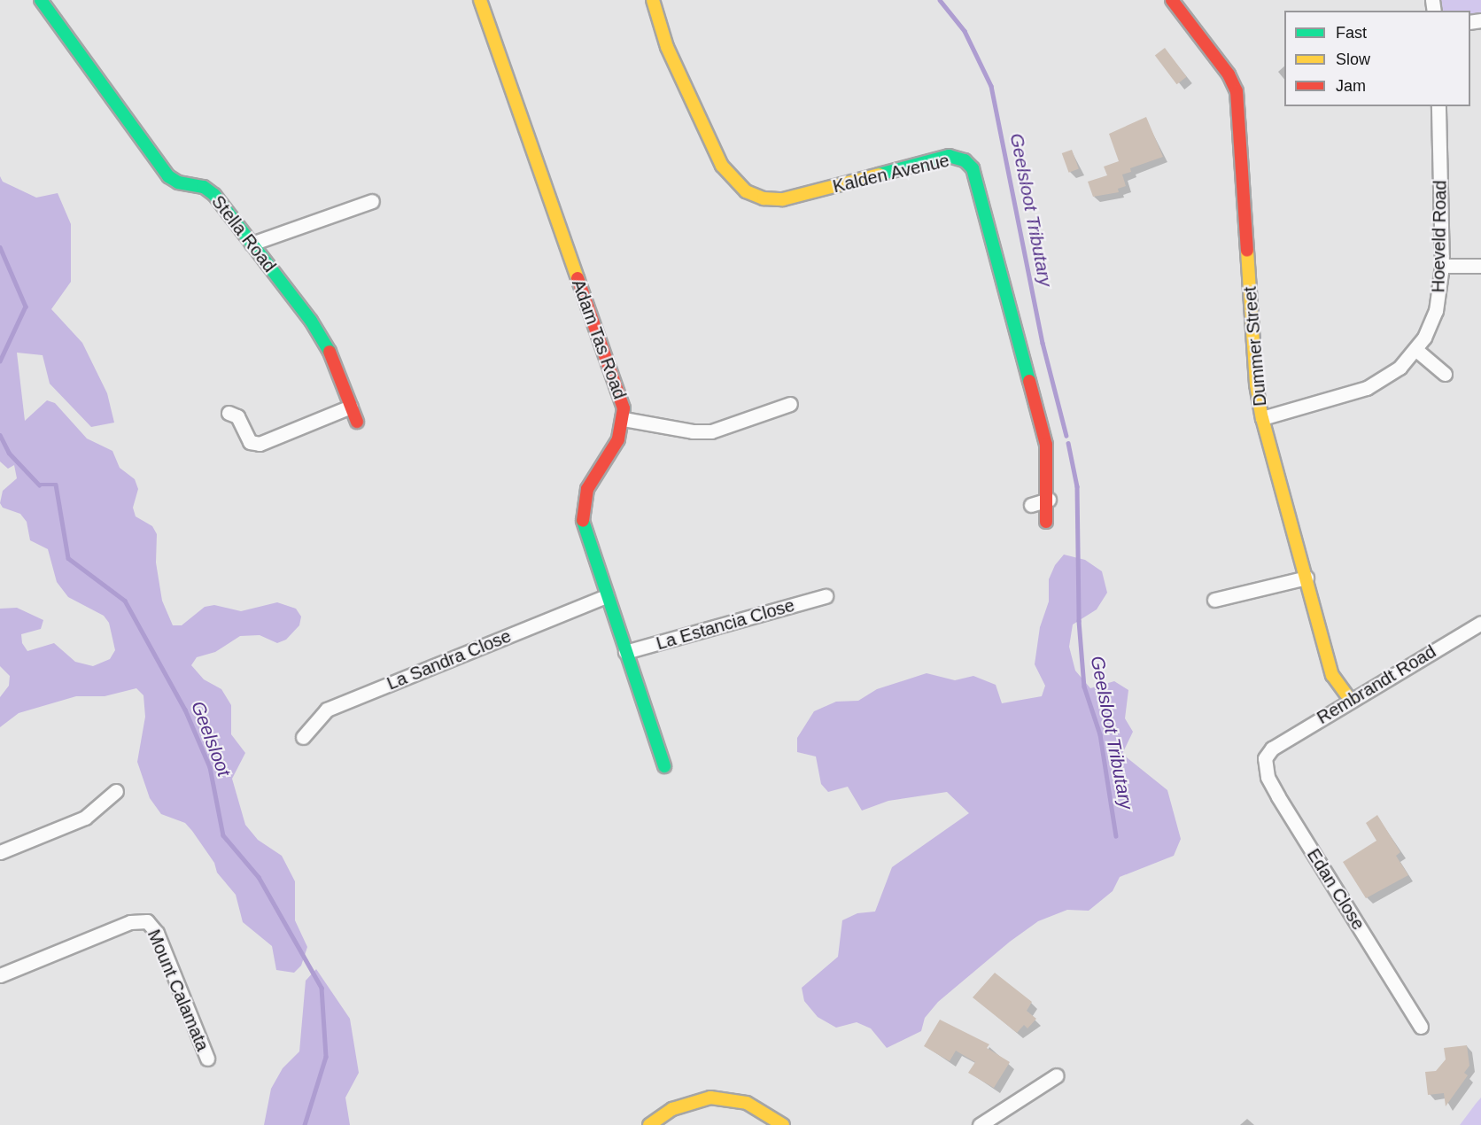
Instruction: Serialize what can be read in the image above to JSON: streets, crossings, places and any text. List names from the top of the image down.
{
  "streets": {
    "street": [
      "Kalden Avenue",
      "Stella Road",
      "Hoeveld Road",
      "Adam Tas Road",
      "Dummer Street",
      "La Estancia Close",
      "La Sandra Close",
      "Rembrandt Road",
      "Edan Close",
      "Mount Calamata"
    ]
  },
  "crossings": [
    ["Hoeveld Road", "Dummer Street"],
    ["Adam Tas Road", "La Estancia Close"],
    ["Adam Tas Road", "La Sandra Close"],
    ["Dummer Street", "Rembrandt Road"],
    ["Rembrandt Road", "Edan Close"]
  ],
  "water": ["Geelsloot Tributary", "Geelsloot"],
  "legend": ["Fast", "Slow", "Jam"]
}
